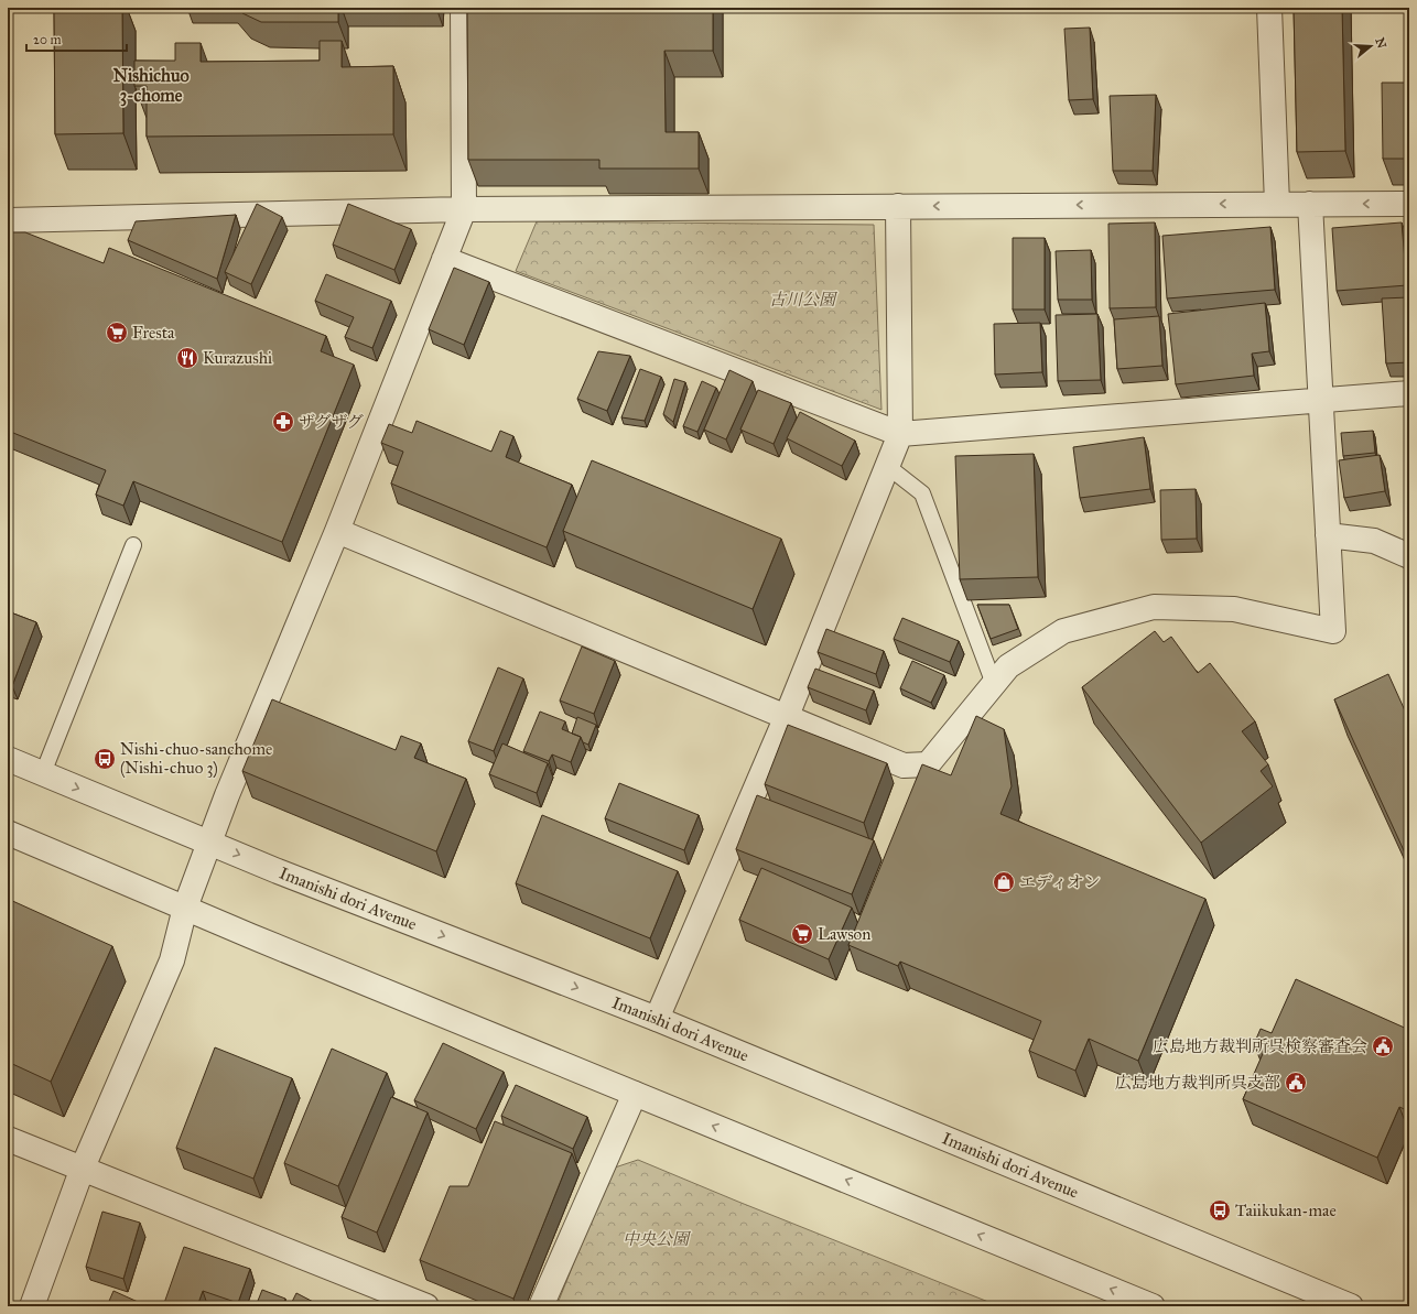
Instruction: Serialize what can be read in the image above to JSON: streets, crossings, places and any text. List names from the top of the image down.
{
  "streets": {
    "street": ["Imanishi dori Avenue"]
  },
  "districts": ["Nishichuo 3-chome"],
  "parks": ["古川公園", "中央公園"],
  "places": {
    "supermarket": ["Fresta", "Lawson"],
    "restaurant": ["Kurazushi"],
    "pharmacy": ["ザグザグ"],
    "bus stop": ["Nishi-chuo-sanchome (Nishi-chuo 3)", "Taiikukan-mae"],
    "shop": ["エディオン"],
    "public building": ["広島地方裁判所呉検察審査会", "広島地方裁判所呉支部"]
  },
  "scale_bar": "20 m",
  "north": "right"
}
